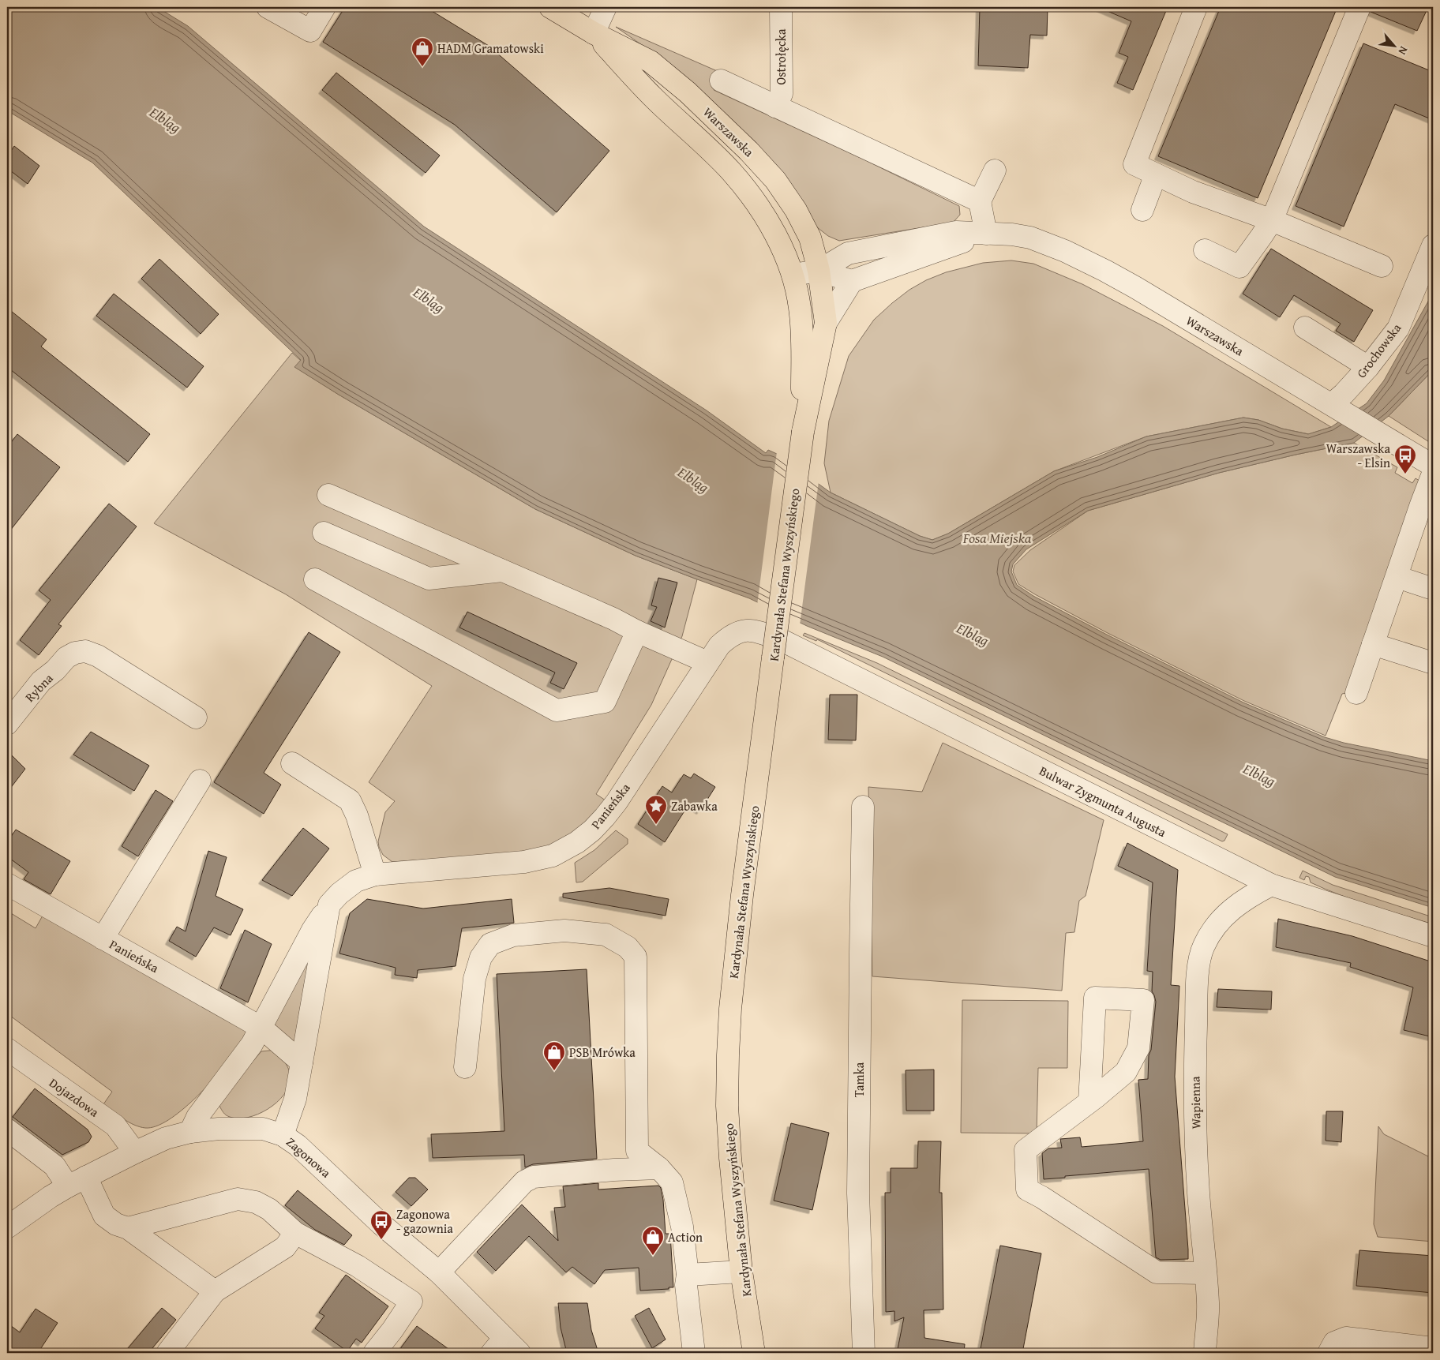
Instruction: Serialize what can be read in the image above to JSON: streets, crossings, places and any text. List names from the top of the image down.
{
  "streets": {
    "main road": ["Warszawska", "Kardynała Stefana Wyszyńskiego"],
    "street": [
      "Ostrołęcka",
      "Grochowska",
      "Rybna",
      "Bulwar Zygmunta Augusta",
      "Panieńska",
      "Tamka",
      "Dojazdowa",
      "Wapienna",
      "Zagonowa"
    ]
  },
  "crossings": [
    ["Warszawska", "Grochowska"],
    ["Warszawska", "Kardynała Stefana Wyszyńskiego"],
    ["Kardynała Stefana Wyszyńskiego", "Bulwar Zygmunta Augusta"],
    ["Kardynała Stefana Wyszyńskiego", "Panieńska"],
    ["Bulwar Zygmunta Augusta", "Panieńska"],
    ["Bulwar Zygmunta Augusta", "Wapienna"],
    ["Panieńska", "Zagonowa"],
    ["Dojazdowa", "Zagonowa"]
  ],
  "water": ["Elbląg", "Fosa Miejska"],
  "places": {
    "shop": ["HADM Gramatowski", "PSB Mrówka", "Action"],
    "bus stop": ["Warszawska - Elsin", "Zagonowa - gazownia"],
    "place": ["Zabawka"]
  },
  "north": "bottom right"
}
